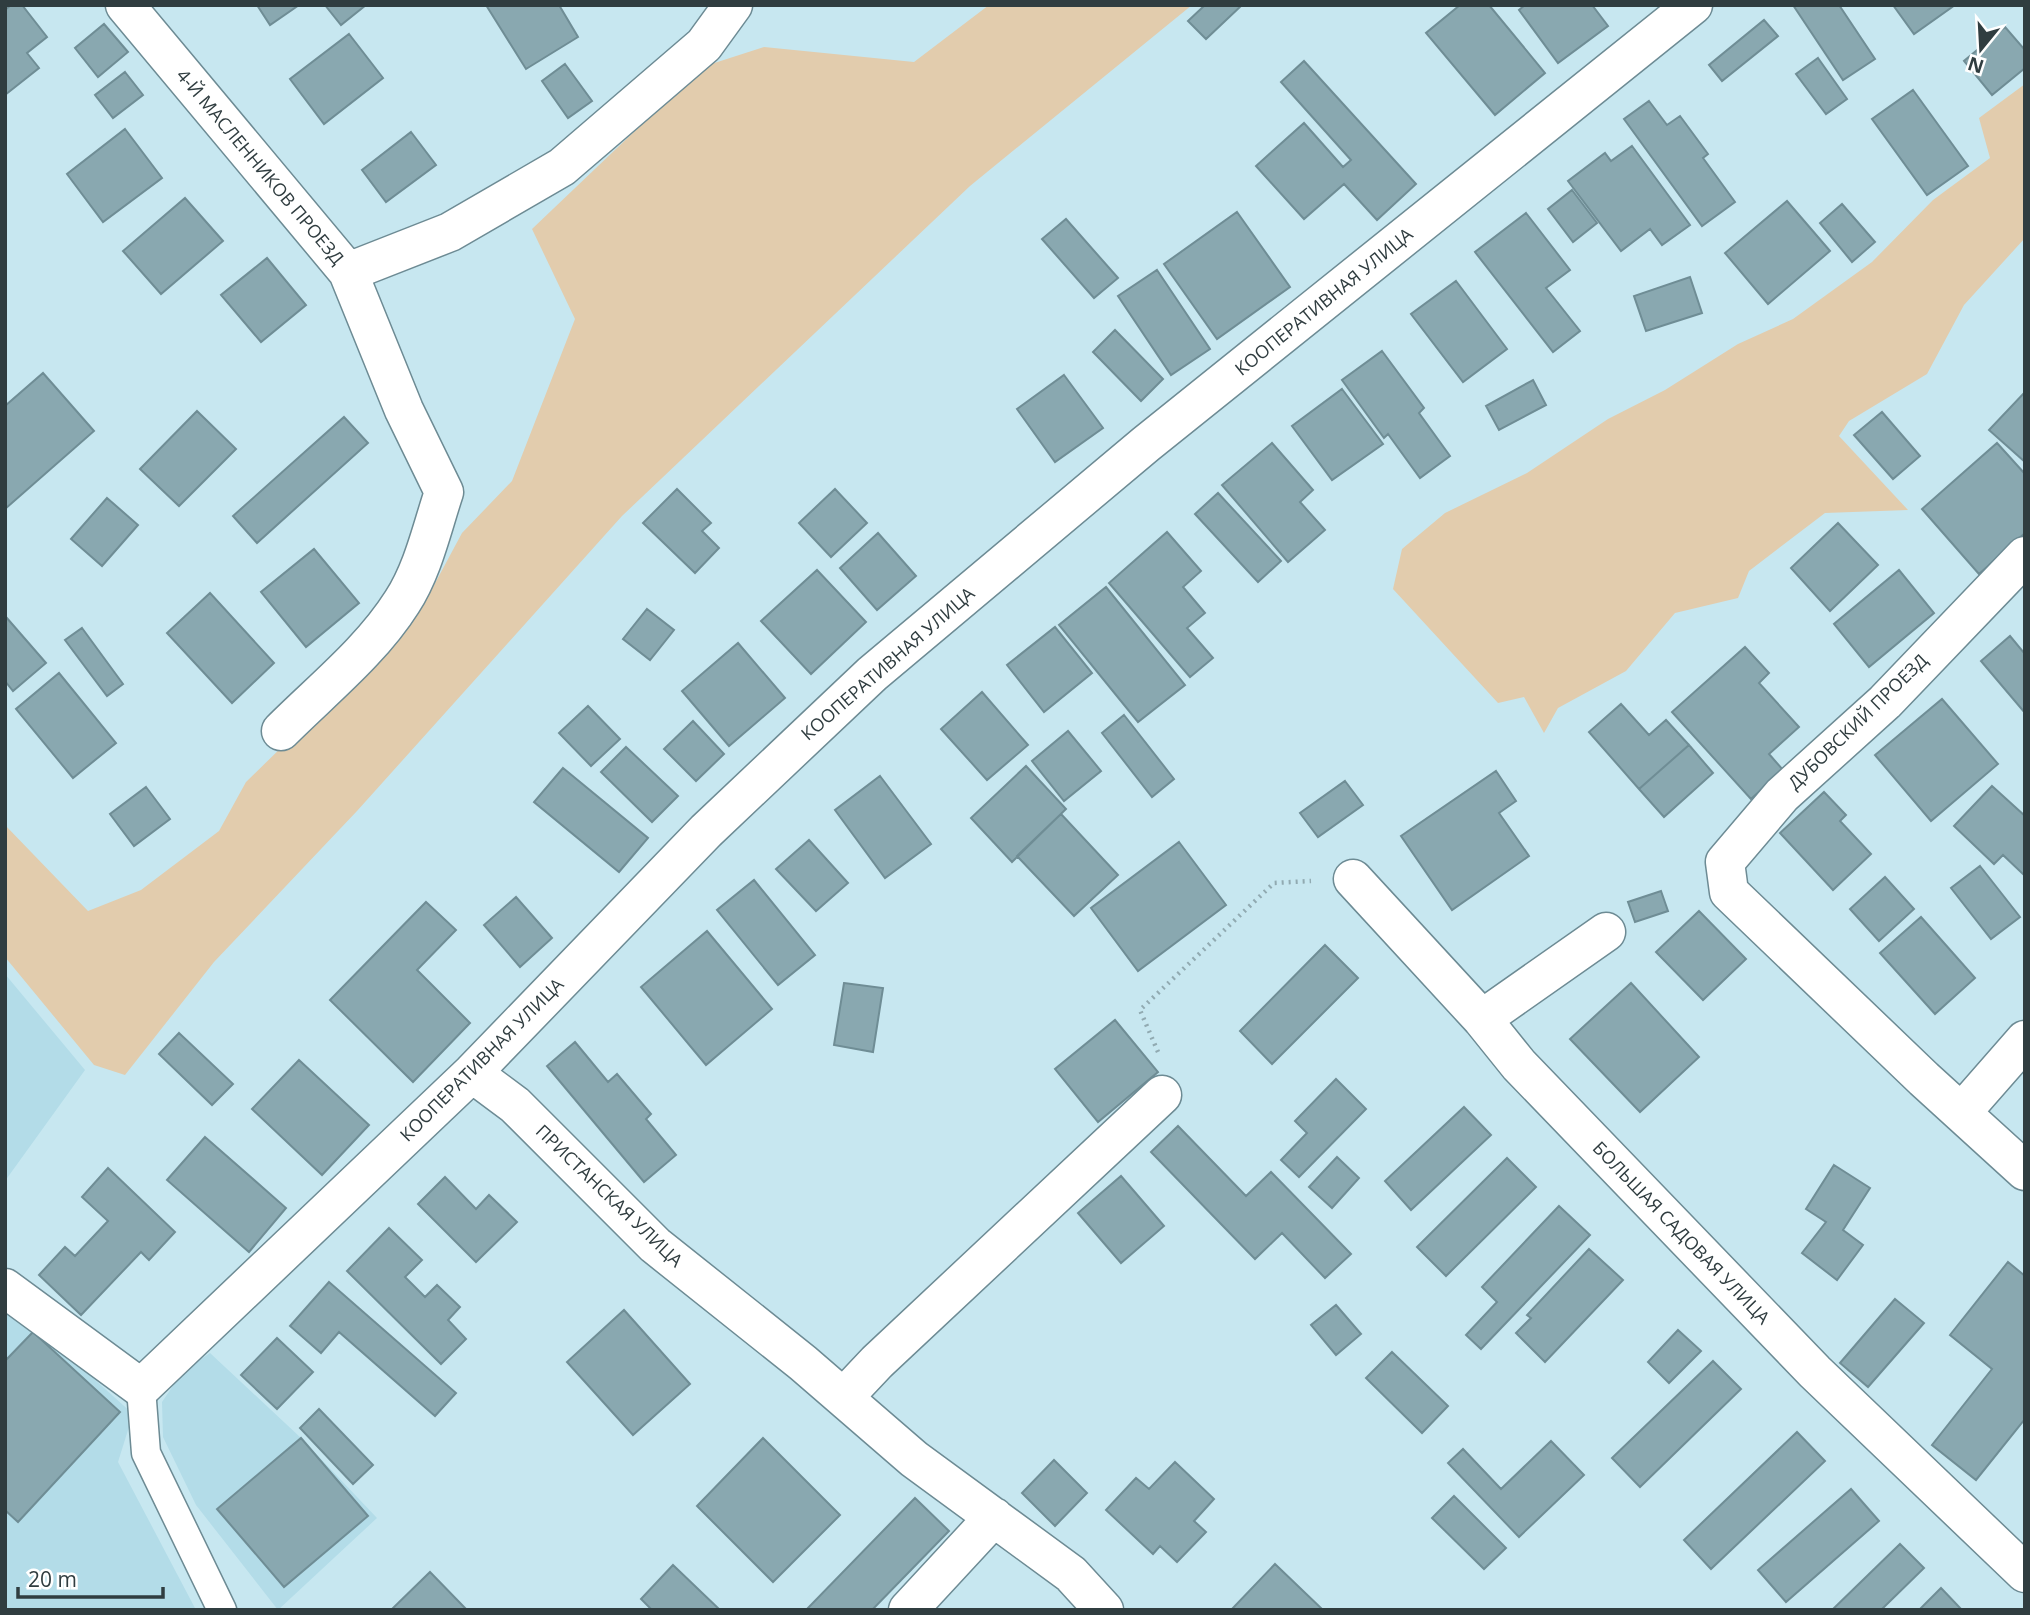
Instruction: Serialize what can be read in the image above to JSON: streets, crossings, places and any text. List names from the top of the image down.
{
  "streets": {
    "street": [
      "4-Й МАСЛЕННИКОВ ПРОЕЗД",
      "КООПЕРАТИВНАЯ УЛИЦА",
      "ДУБОВСКИЙ ПРОЕЗД",
      "ПРИСТАНСКАЯ УЛИЦА",
      "БОЛЬШАЯ САДОВАЯ УЛИЦА"
    ]
  },
  "crossings": [
    ["КООПЕРАТИВНАЯ УЛИЦА", "ПРИСТАНСКАЯ УЛИЦА"]
  ],
  "scale_bar": "20 m",
  "north": "bottom"
}
